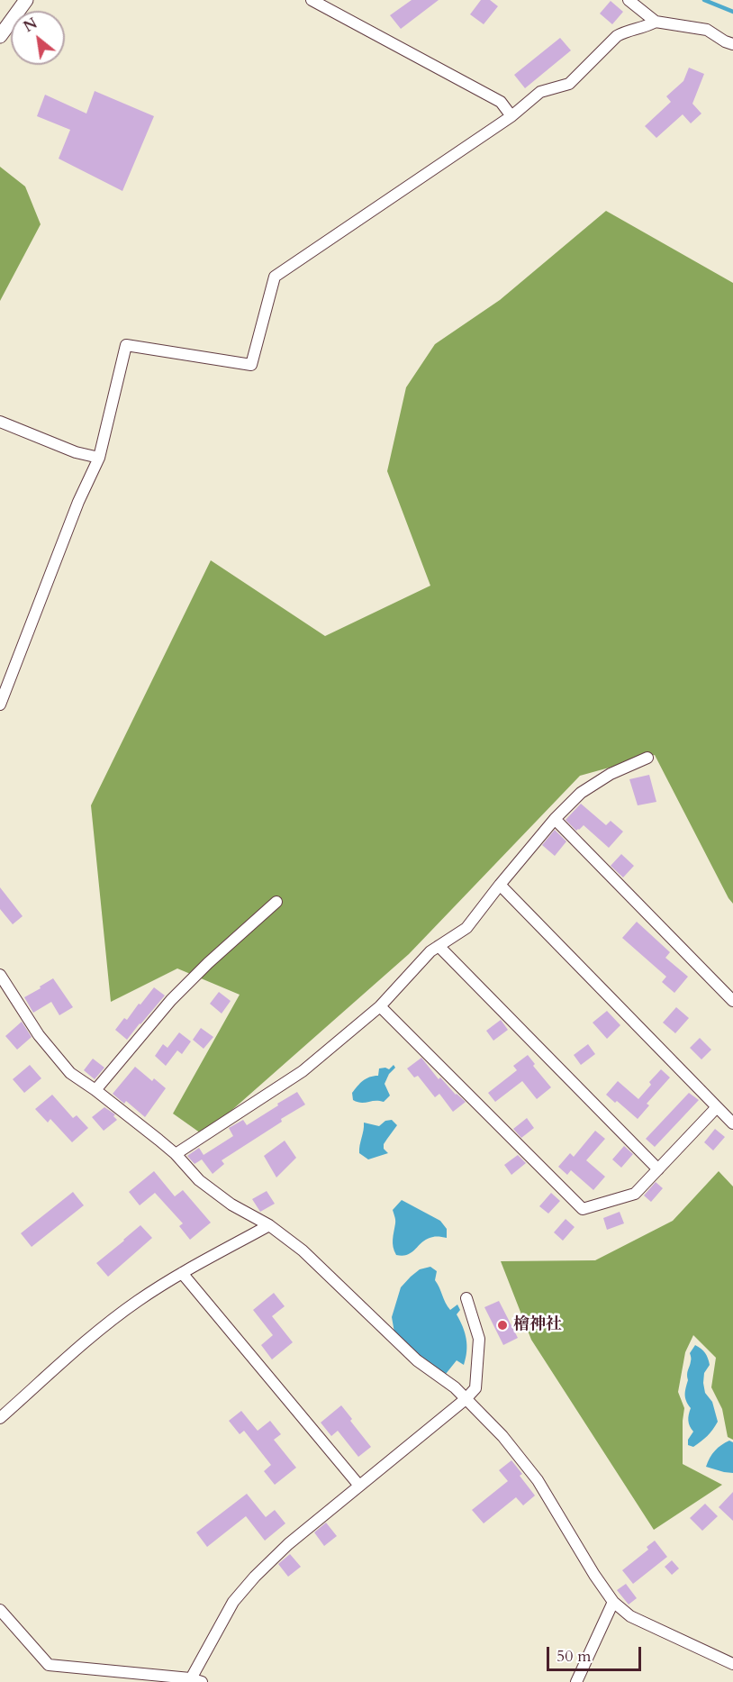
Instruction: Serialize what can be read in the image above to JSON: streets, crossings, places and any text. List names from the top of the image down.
{
  "places": ["檜神社"],
  "scale_bar": "50 m",
  "north": "top left"
}
